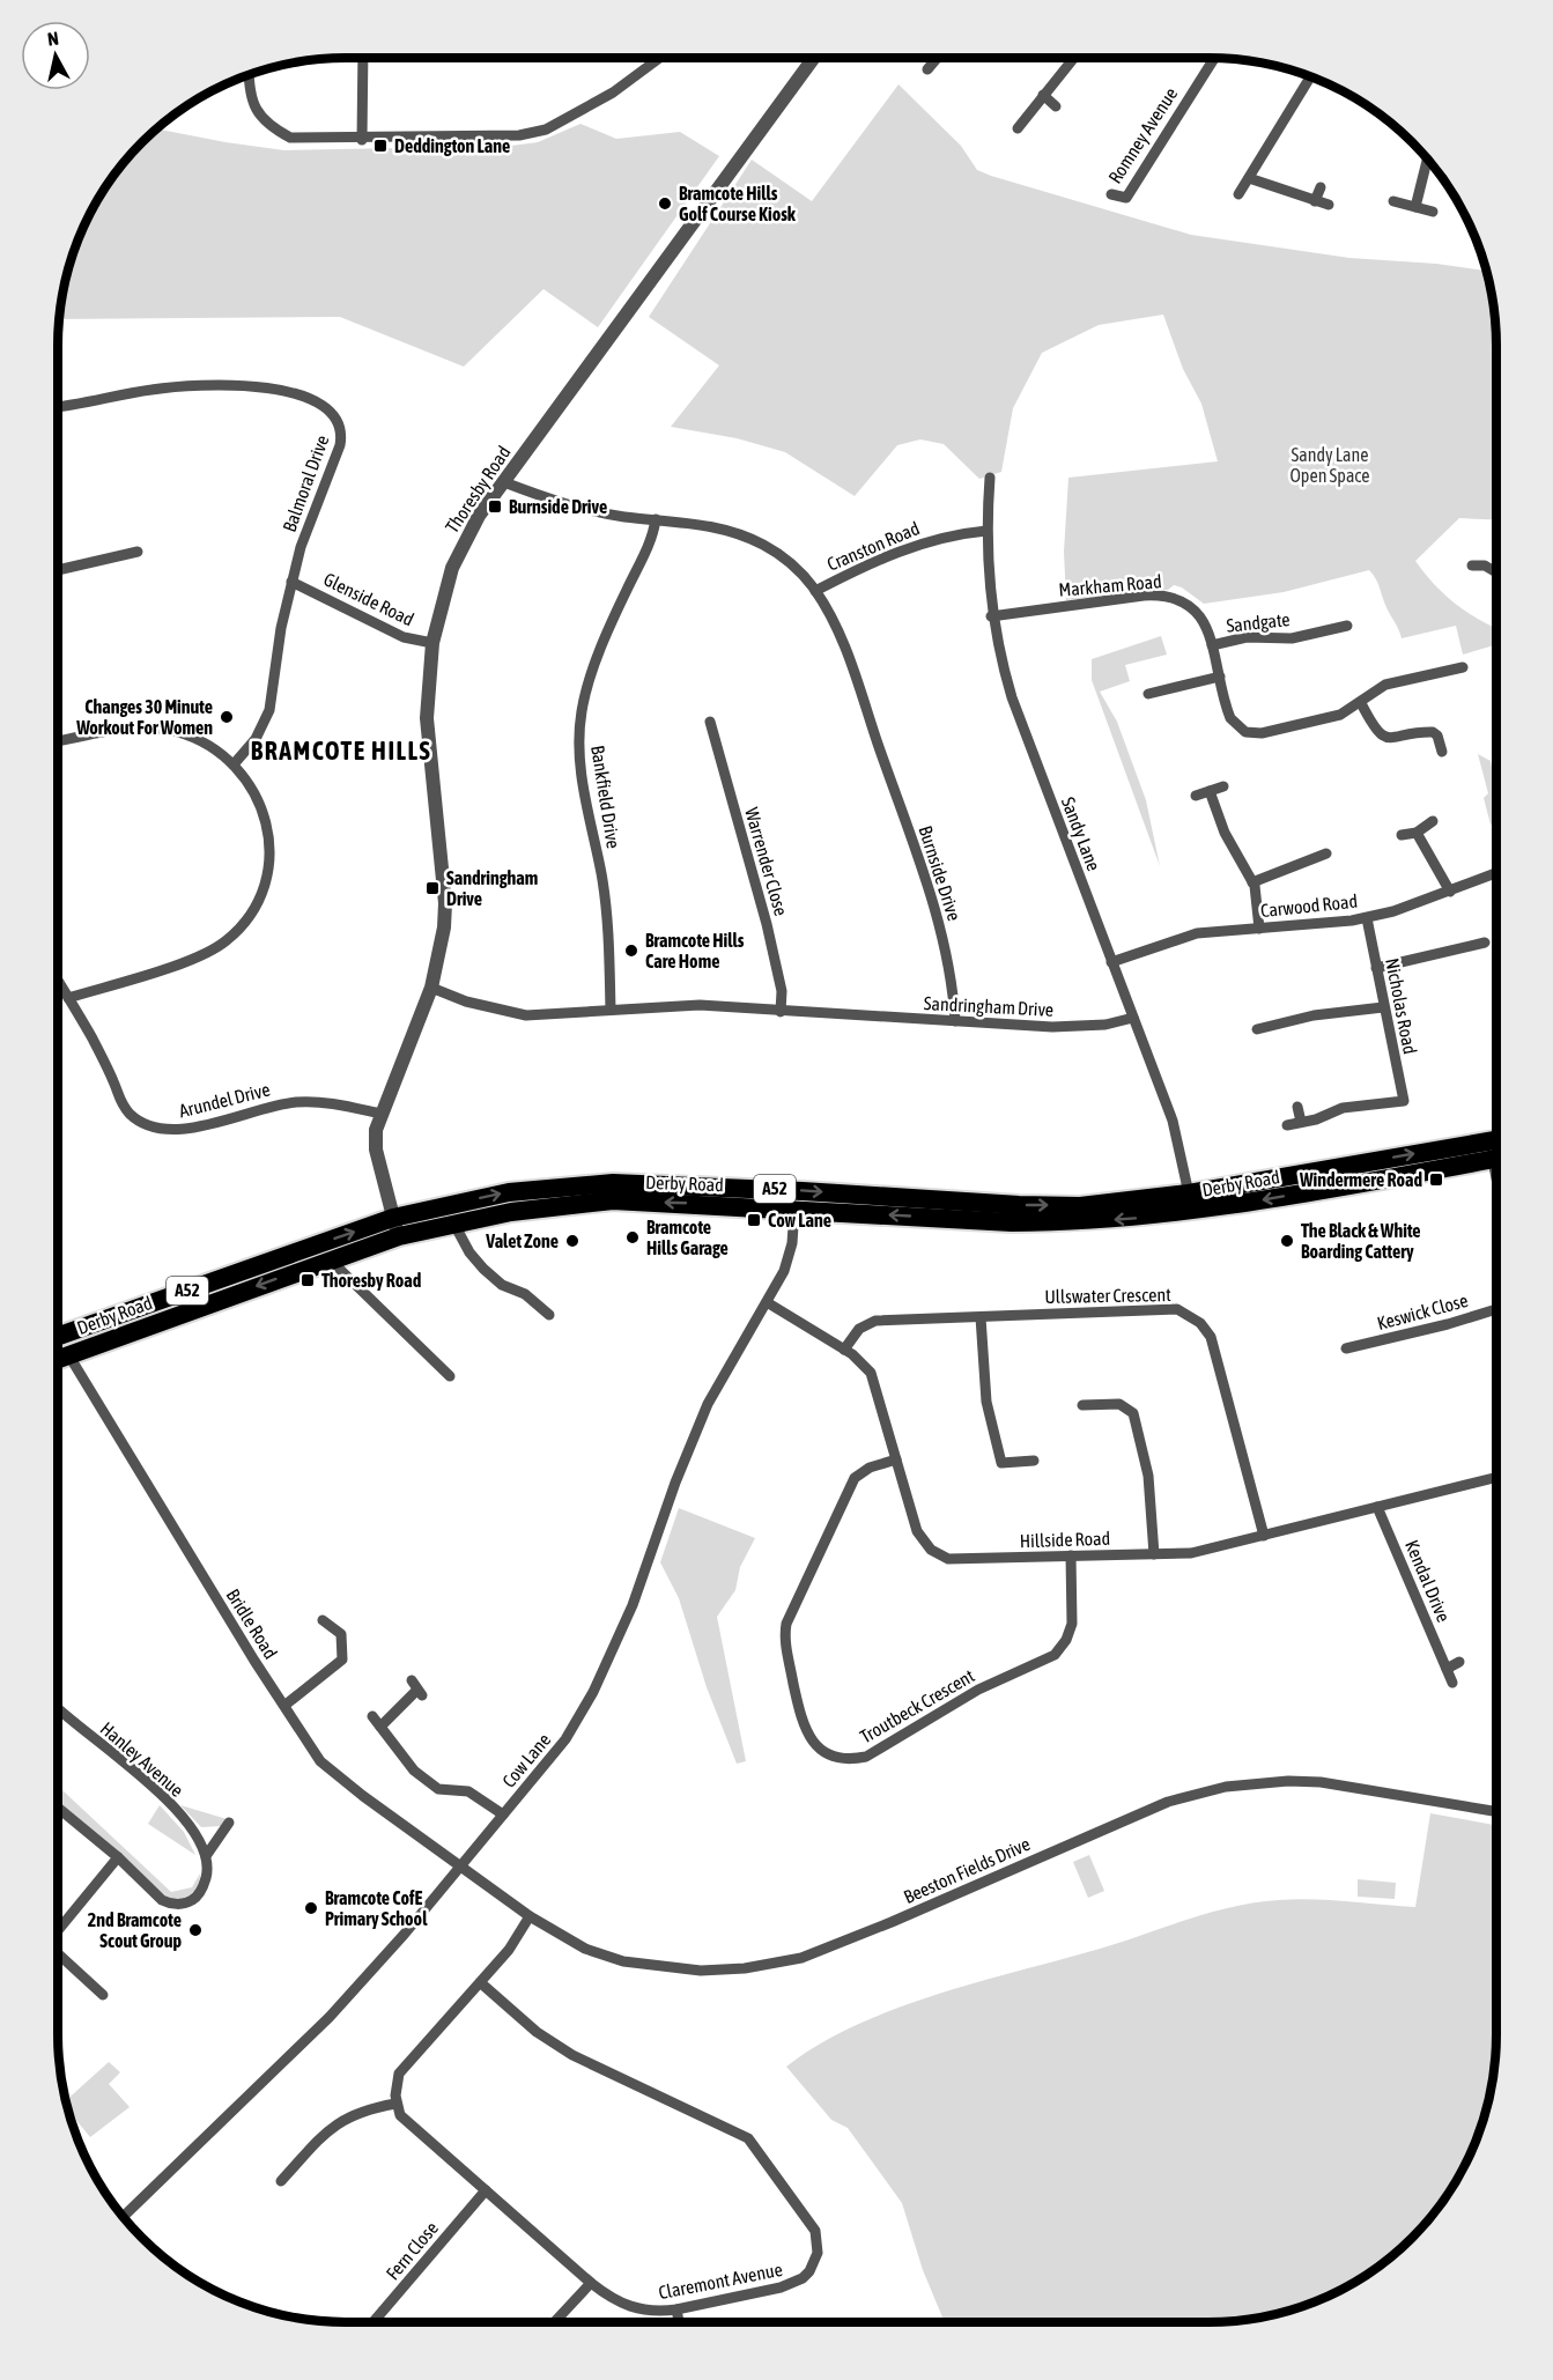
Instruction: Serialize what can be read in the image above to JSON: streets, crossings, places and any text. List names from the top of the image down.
{
  "streets": {
    "highway": ["Derby Road", "A52"],
    "street": [
      "Romney Avenue",
      "Balmoral Drive",
      "Thoresby Road",
      "Cranston Road",
      "Markham Road",
      "Glenside Road",
      "Sandgate",
      "Bankfield Drive",
      "Sandy Lane",
      "Warrender Close",
      "Burnside Drive",
      "Carwood Road",
      "Sandringham Drive",
      "Nicholas Road",
      "Arundel Drive",
      "Ullswater Crescent",
      "Keswick Close",
      "Hillside Road",
      "Kendal Drive",
      "Bridle Road",
      "Troutbeck Crescent",
      "Hanley Avenue",
      "Cow Lane",
      "Beeston Fields Drive",
      "Fern Close",
      "Claremont Avenue"
    ]
  },
  "crossings": [
    ["Balmoral Drive", "Glenside Road"],
    ["Thoresby Road", "Glenside Road"],
    ["Thoresby Road", "Burnside Drive"],
    ["Thoresby Road", "Sandringham Drive"],
    ["Thoresby Road", "Arundel Drive"],
    ["Thoresby Road", "Derby Road"],
    ["Cranston Road", "Sandy Lane"],
    ["Cranston Road", "Burnside Drive"],
    ["Markham Road", "Sandgate"],
    ["Markham Road", "Sandy Lane"],
    ["Bankfield Drive", "Burnside Drive"],
    ["Bankfield Drive", "Sandringham Drive"],
    ["Sandy Lane", "Carwood Road"],
    ["Sandy Lane", "Sandringham Drive"],
    ["Sandy Lane", "Derby Road"],
    ["Warrender Close", "Sandringham Drive"],
    ["Burnside Drive", "Sandringham Drive"],
    ["Carwood Road", "Nicholas Road"],
    ["Derby Road", "Bridle Road"],
    ["Derby Road", "Cow Lane"],
    ["Ullswater Crescent", "Hillside Road"],
    ["Hillside Road", "Kendal Drive"],
    ["Hillside Road", "Troutbeck Crescent"],
    ["Hillside Road", "Cow Lane"],
    ["Bridle Road", "Cow Lane"],
    ["Bridle Road", "Beeston Fields Drive"],
    ["Cow Lane", "Beeston Fields Drive"],
    ["Fern Close", "Claremont Avenue"]
  ],
  "districts": ["BRAMCOTE HILLS"],
  "parks": ["Sandy Lane Open Space"],
  "places": {
    "transit": [
      "Deddington Lane",
      "Burnside Drive",
      "Sandringham Drive",
      "Windermere Road",
      "Cow Lane",
      "Thoresby Road"
    ],
    "other": [
      "Bramcote Hills Golf Course Kiosk",
      "Changes 30 Minute Workout For Women",
      "Bramcote Hills Care Home",
      "Bramcote Hills Garage",
      "Valet Zone",
      "The Black & White Boarding Cattery",
      "Bramcote CofE Primary School",
      "2nd Bramcote Scout Group"
    ]
  },
  "north": "top"
}
